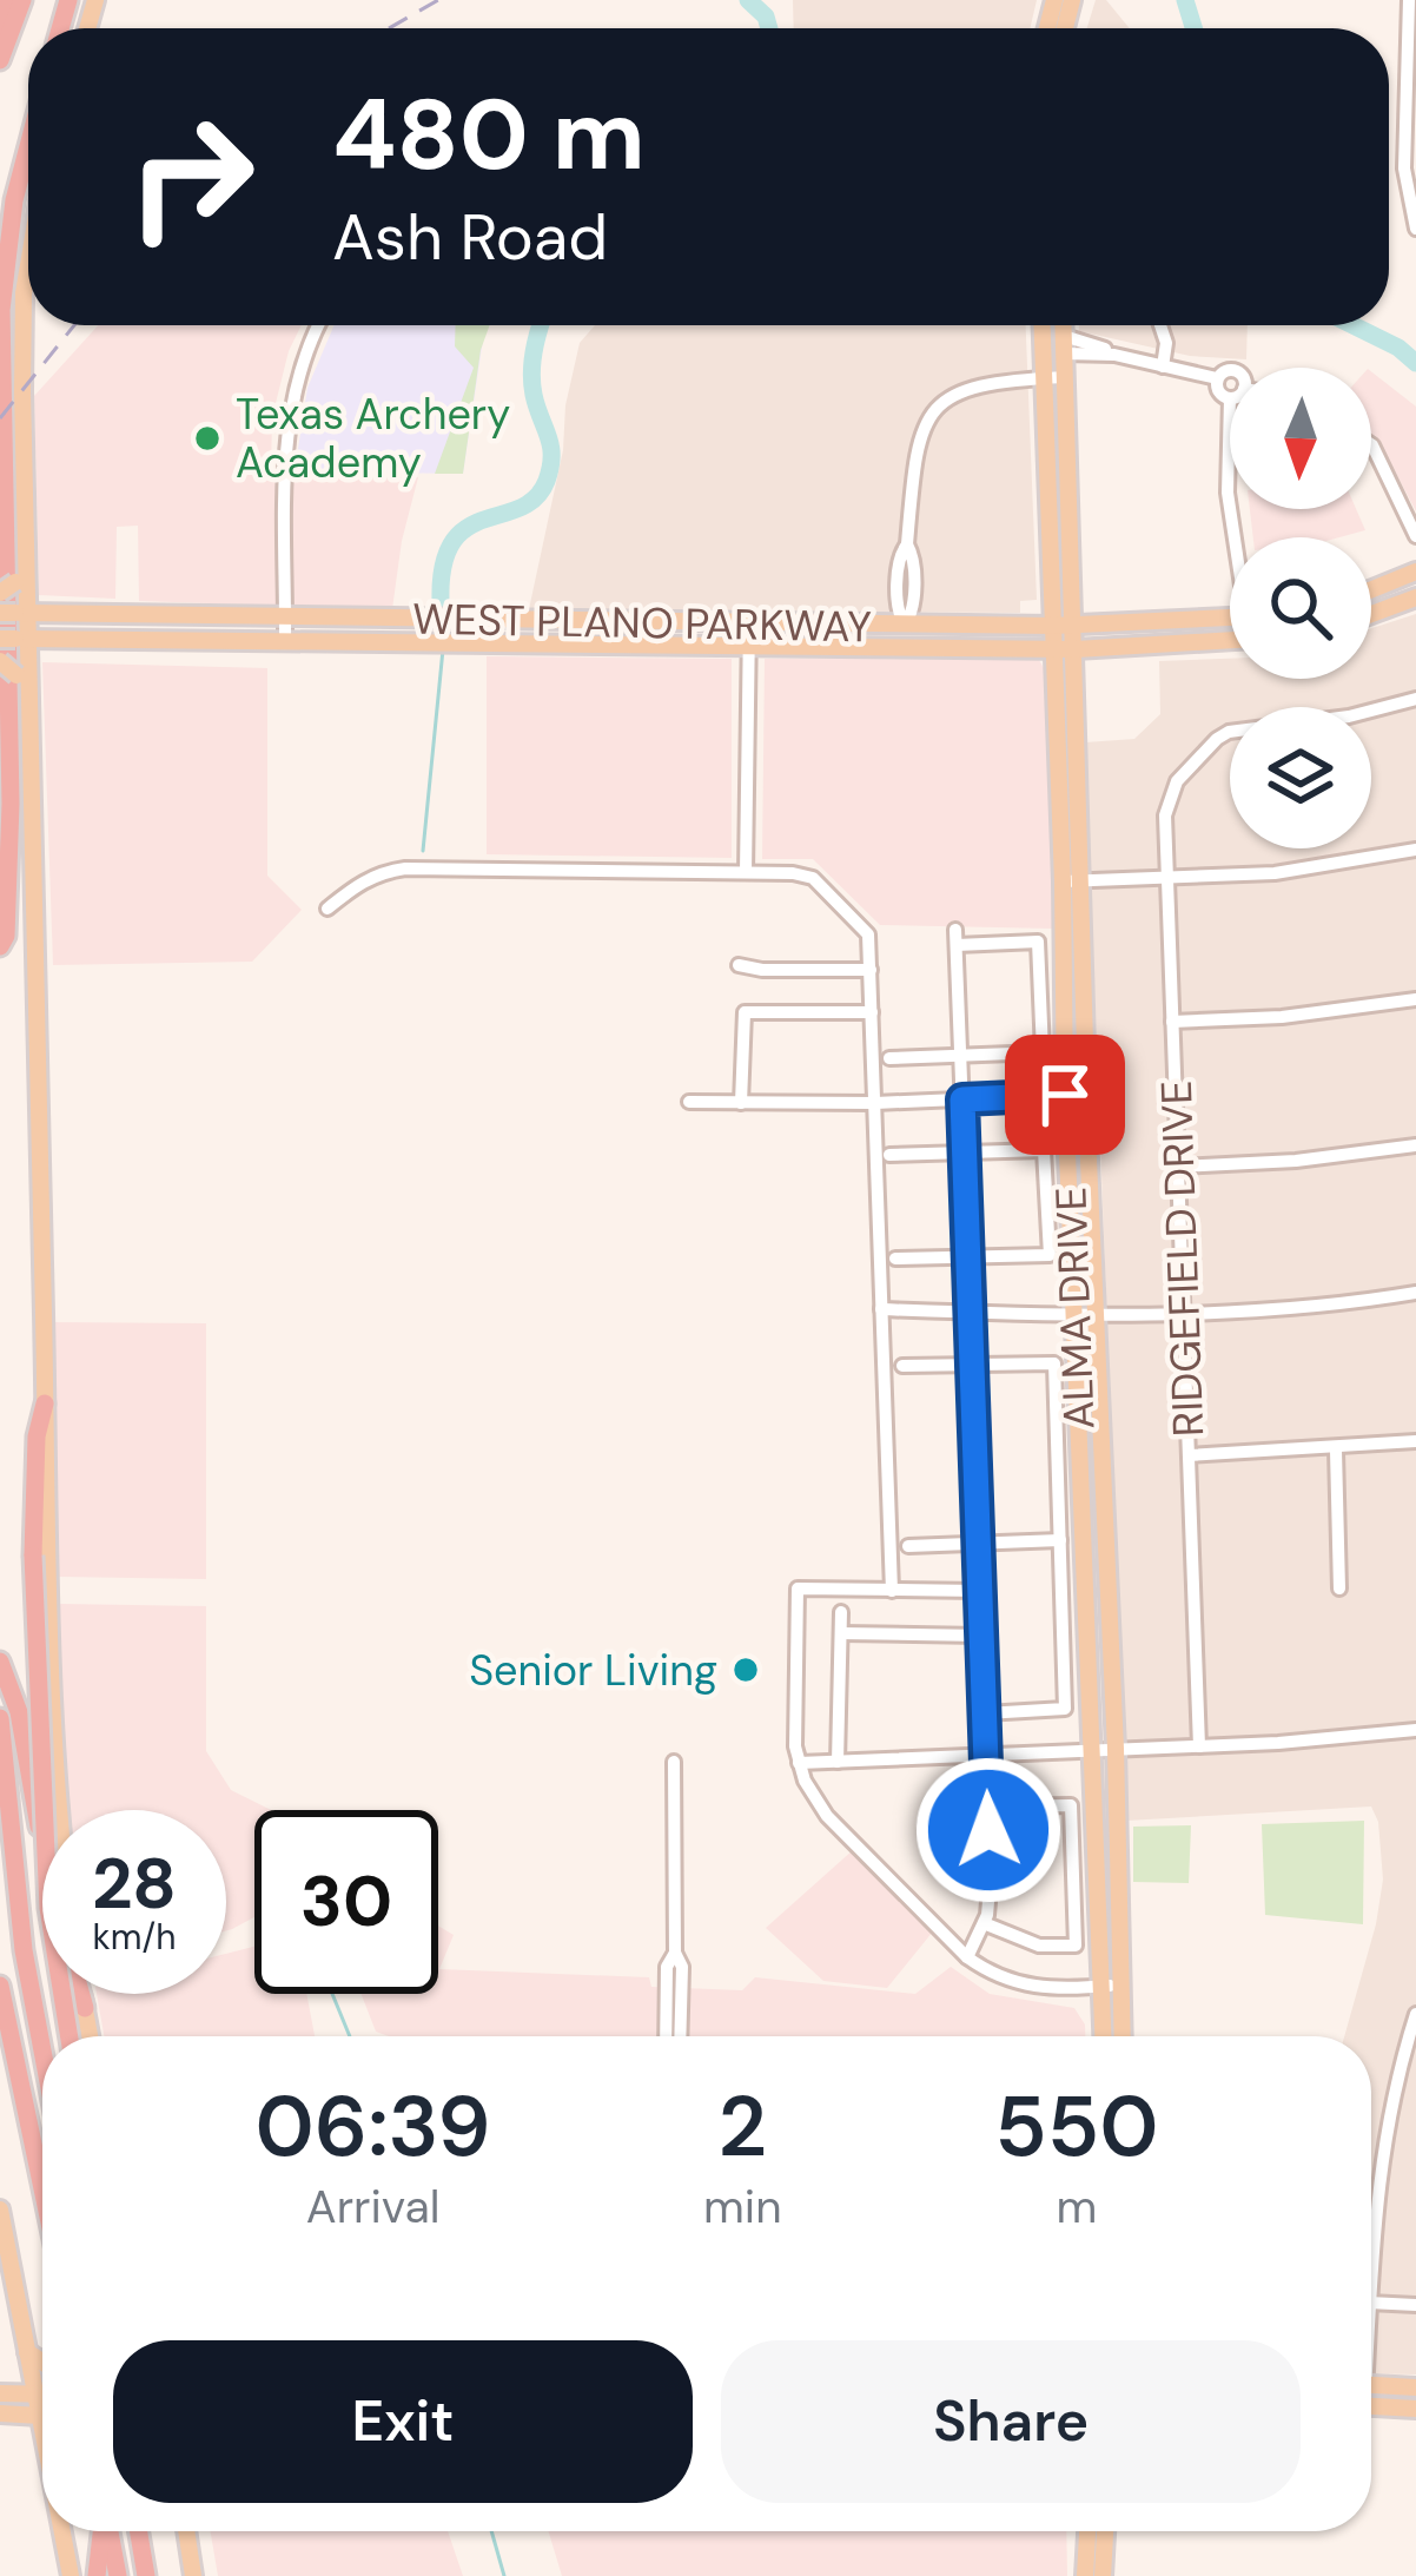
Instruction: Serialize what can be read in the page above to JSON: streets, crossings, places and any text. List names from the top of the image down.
{
  "streets": {
    "main road": ["WEST PLANO PARKWAY", "ALMA DRIVE"],
    "street": ["RIDGEFIELD DRIVE"]
  },
  "crossings": [
    ["WEST PLANO PARKWAY", "ALMA DRIVE"]
  ],
  "places": ["Texas Archery Academy", "Senior Living"],
  "north": "bottom",
  "page": {
    "turn": ["480 m", "Ash Road"],
    "speed": "28 km/h",
    "limit": "30",
    "eta": [
      "06:39",
      "Arrival",
      "2",
      "min",
      "550",
      "m"
    ],
    "buttons": ["Exit", "Share"]
  }
}
